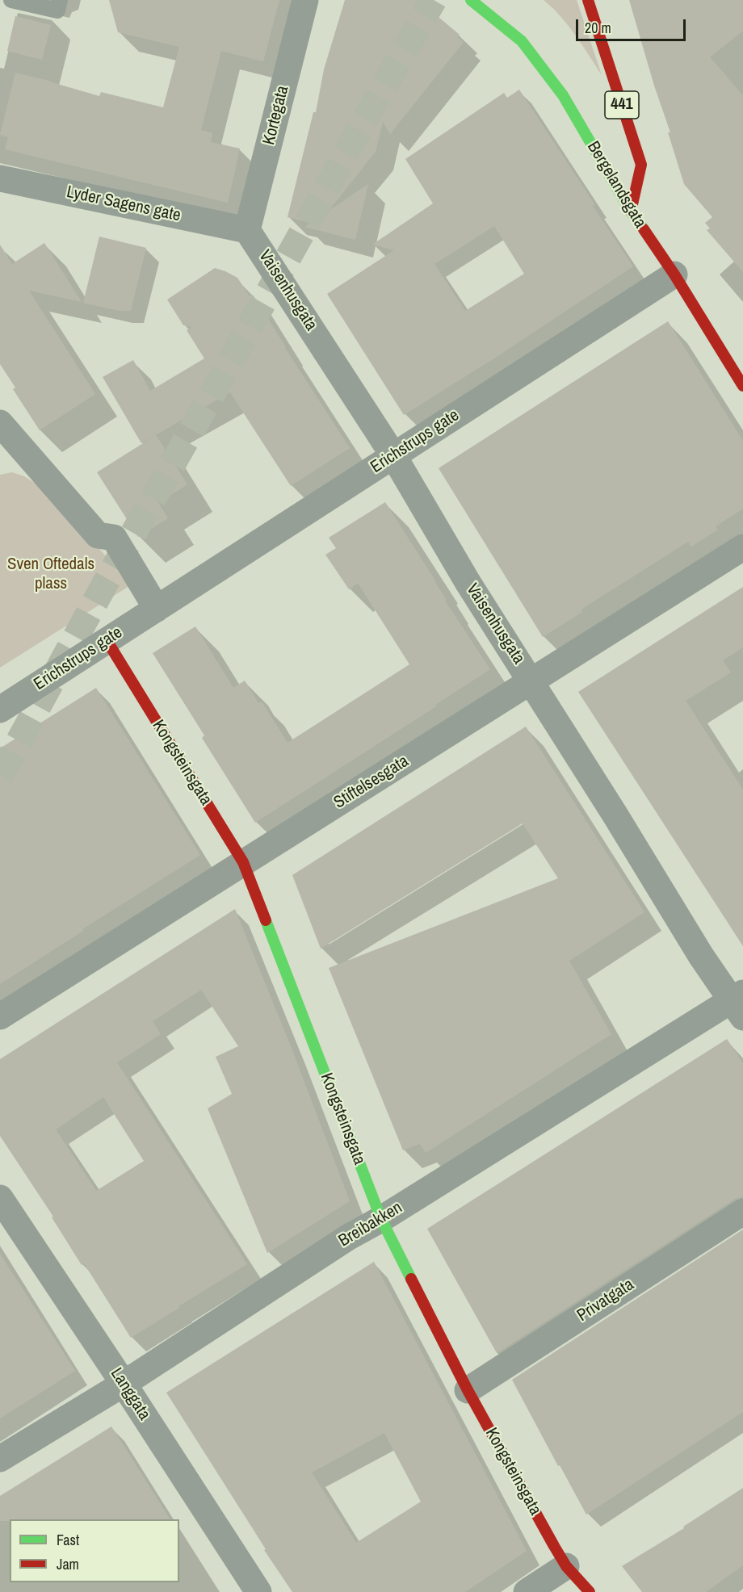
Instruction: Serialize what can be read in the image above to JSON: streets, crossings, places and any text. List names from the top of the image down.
{
  "streets": {
    "street": [
      "441",
      "Kortegata",
      "Bergelandsgata",
      "Lyder Sagens gate",
      "Vaisenhusgata",
      "Erichstrups gate",
      "Kongsteinsgata",
      "Stiftelsesgata",
      "Breibakken",
      "Privatgata",
      "Langgata"
    ]
  },
  "crossings": [
    ["441", "Bergelandsgata"],
    ["Kortegata", "Lyder Sagens gate"],
    ["Kortegata", "Vaisenhusgata"],
    ["Bergelandsgata", "Erichstrups gate"],
    ["Lyder Sagens gate", "Vaisenhusgata"],
    ["Vaisenhusgata", "Erichstrups gate"],
    ["Vaisenhusgata", "Stiftelsesgata"],
    ["Vaisenhusgata", "Breibakken"],
    ["Erichstrups gate", "Kongsteinsgata"],
    ["Kongsteinsgata", "Stiftelsesgata"],
    ["Kongsteinsgata", "Breibakken"],
    ["Kongsteinsgata", "Privatgata"],
    ["Breibakken", "Langgata"]
  ],
  "parks": ["Sven Oftedals plass"],
  "legend": ["Fast", "Jam"],
  "scale_bar": "20 m"
}
